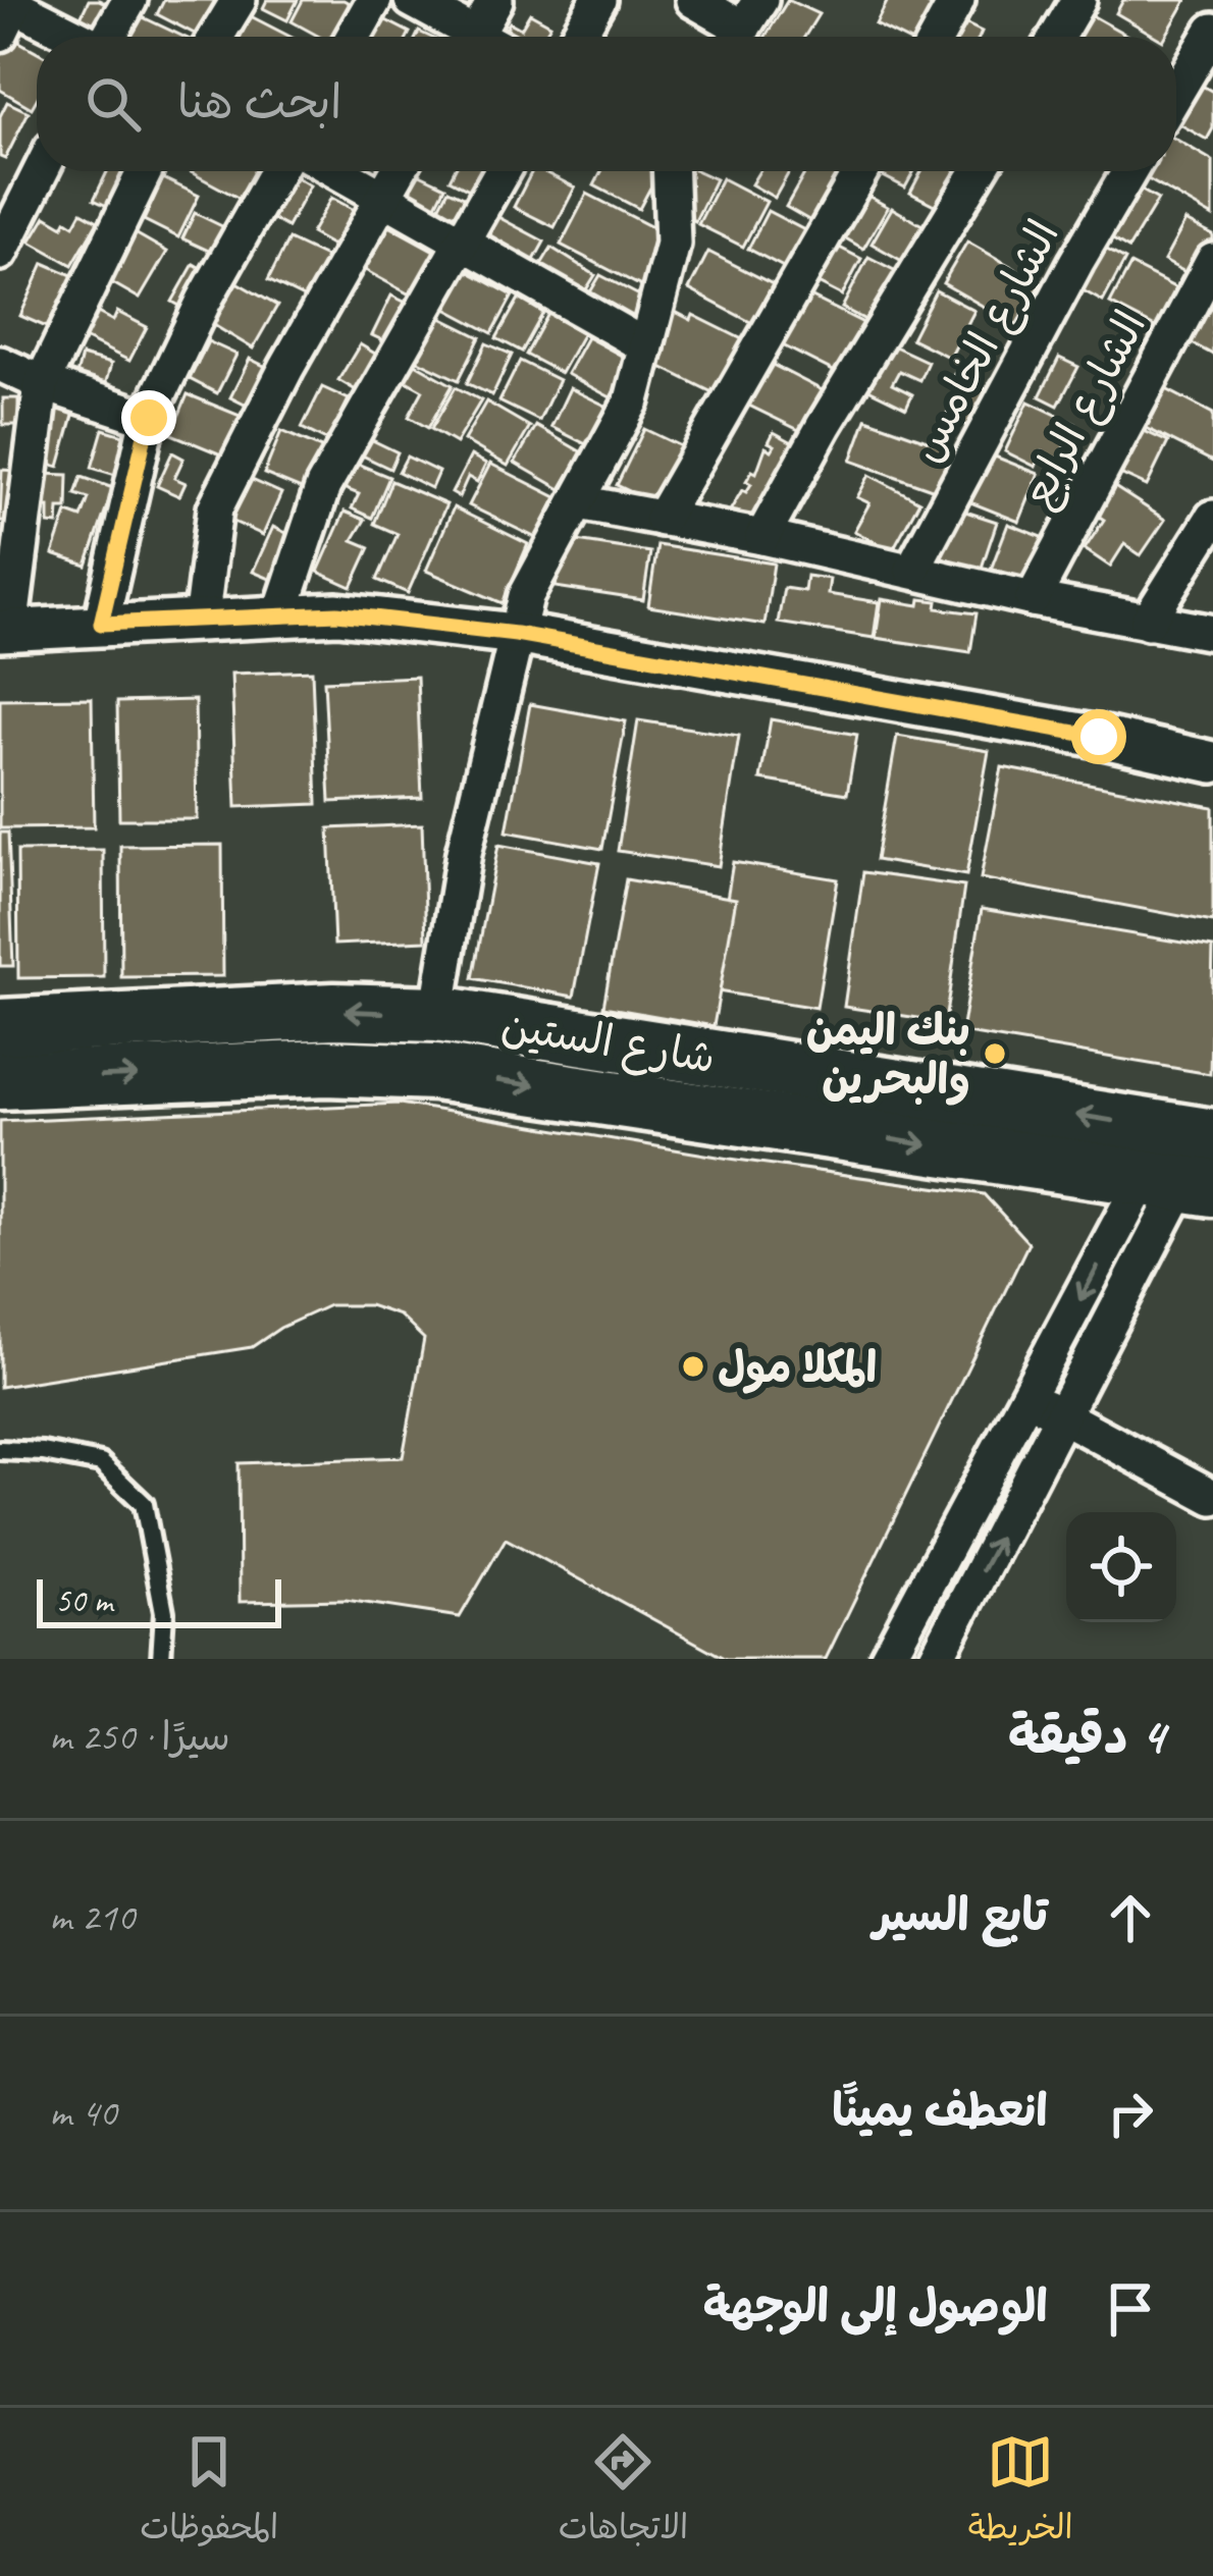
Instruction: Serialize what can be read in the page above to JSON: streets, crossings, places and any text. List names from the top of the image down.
{
  "streets": {
    "highway": ["شارع الستين"],
    "street": ["الشارع الخامس", "الشارع الرابع"]
  },
  "places": ["بنك اليمن والبحرين", "المكلا مول"],
  "scale_bar": "50 m",
  "page": {
    "search": "ابحث هنا",
    "scale": "50 m",
    "heading": ["4 دقيقة", "سيرًا · 250 m"],
    "list": [
      ["تابع السير", "210 m"],
      ["انعطف يمينًا", "40 m"],
      "الوصول إلى الوجهة"
    ],
    "nav": ["الخريطة", "الاتجاهات", "المحفوظات"]
  }
}
